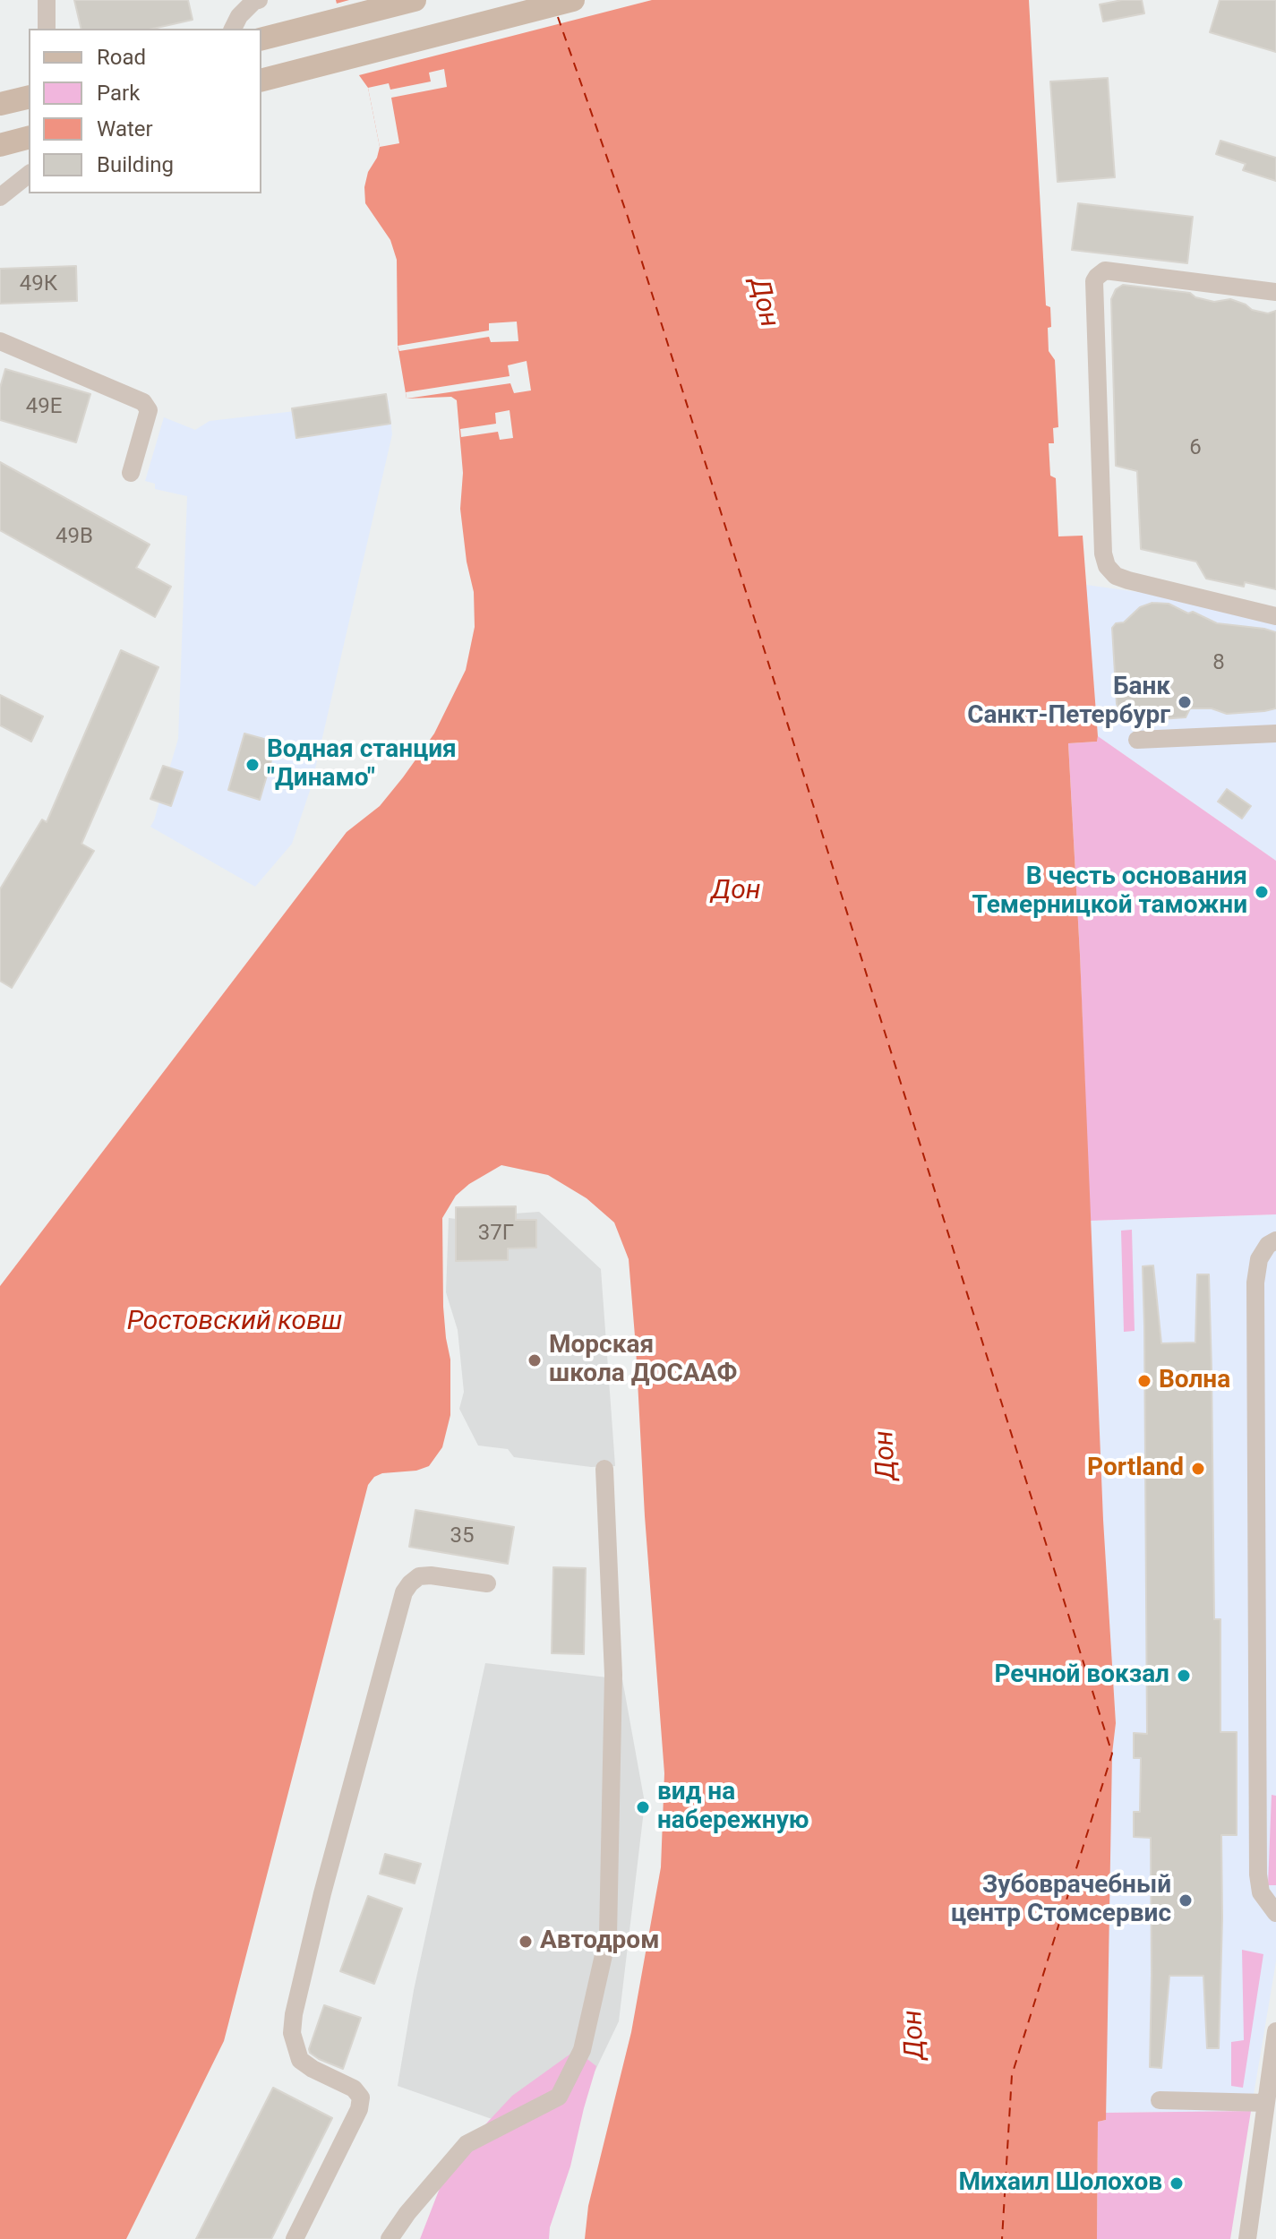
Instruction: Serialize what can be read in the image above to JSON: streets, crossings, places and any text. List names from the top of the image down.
{
  "water": ["Дон", "Ростовский ковш"],
  "places": [
    "Банк Санкт-Петербург",
    "Водная станция \"Динамо\"",
    "В честь основания Темерницкой таможни",
    "Морская школа ДОСААФ",
    "Волна",
    "Portland",
    "Речной вокзал",
    "вид на набережную",
    "Зубоврачебный центр Стомсервис",
    "Автодром",
    "Михаил Шолохов"
  ],
  "house_numbers": [
    "49К",
    "49Е",
    "6",
    "49В",
    "8",
    "37Г",
    "35"
  ],
  "legend": [
    "Road",
    "Park",
    "Water",
    "Building"
  ]
}
